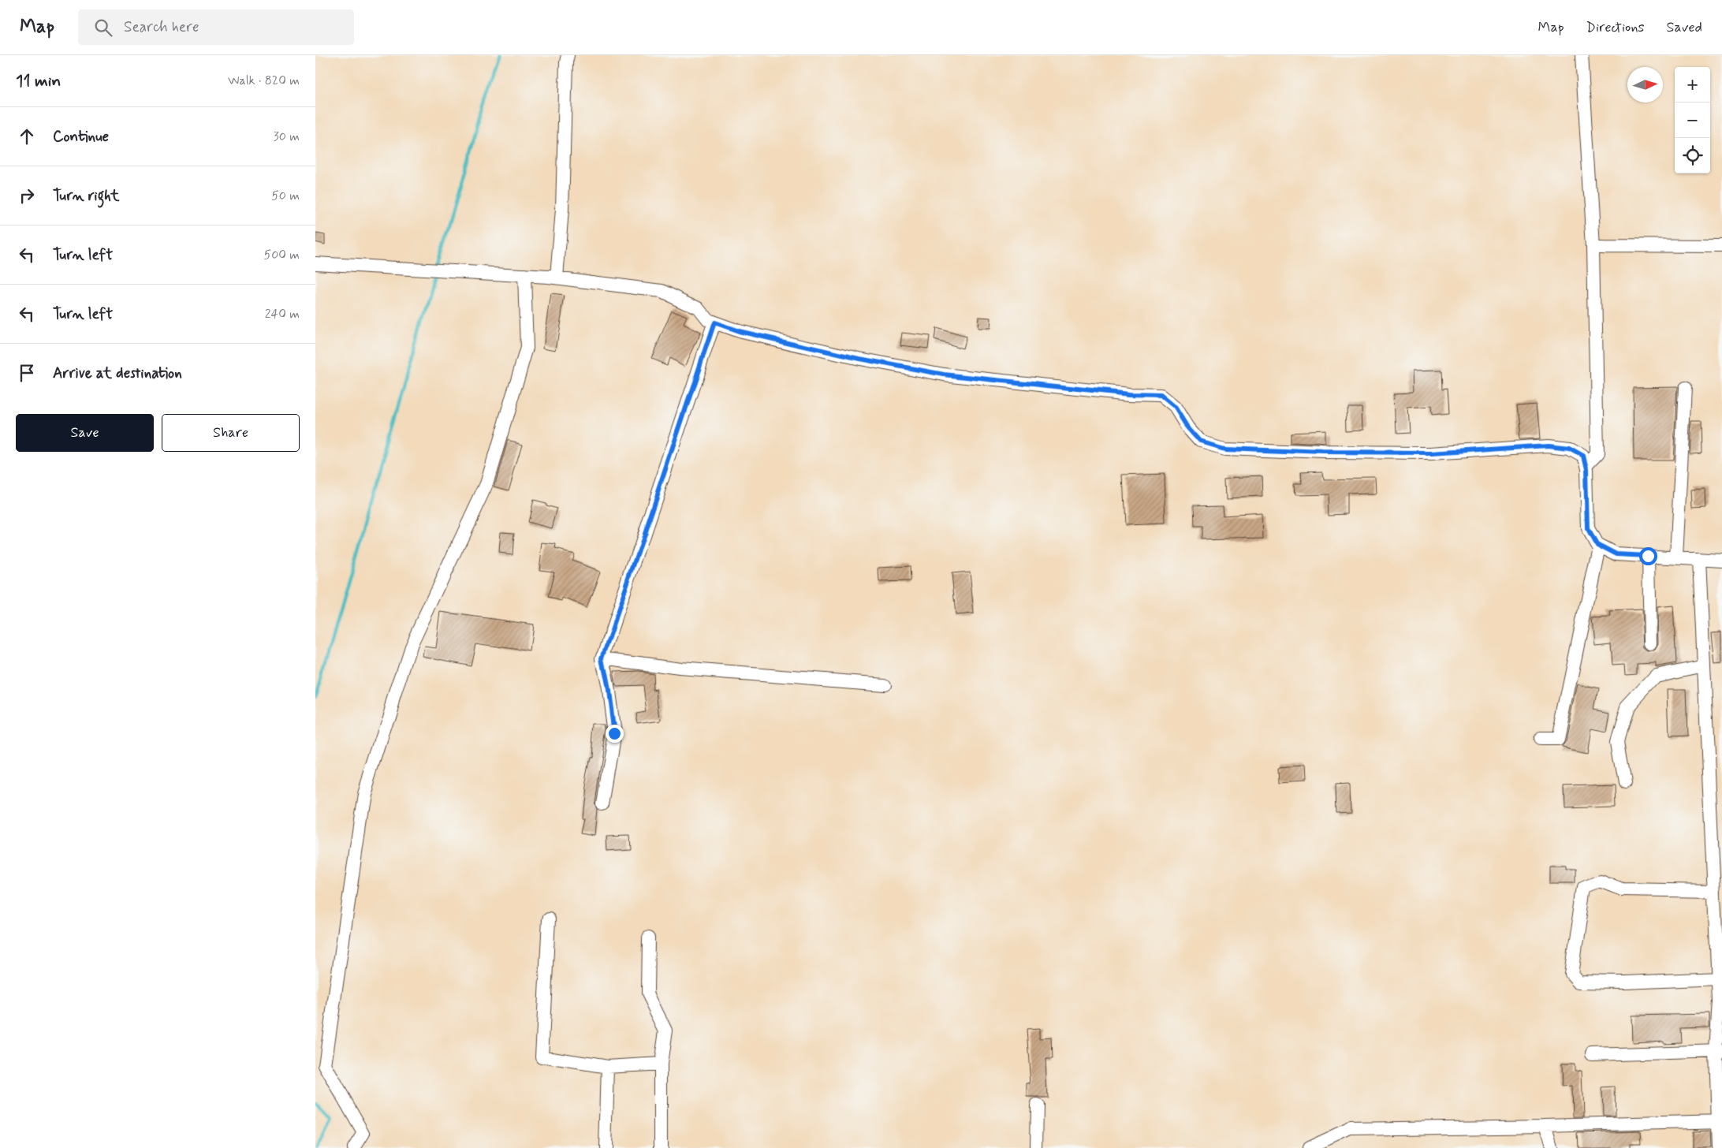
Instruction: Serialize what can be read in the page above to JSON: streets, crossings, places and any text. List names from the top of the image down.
{
  "north": "right",
  "page": {
    "header": "Map",
    "search": "Search here",
    "nav": ["Map", "Directions", "Saved"],
    "heading": ["11 min", "Walk · 820 m"],
    "map_buttons": ["+", "−"],
    "list": [
      ["Continue", "30 m"],
      ["Turn right", "50 m"],
      ["Turn left", "500 m"],
      ["Turn left", "240 m"],
      "Arrive at destination"
    ],
    "buttons": ["Save", "Share"]
  }
}
